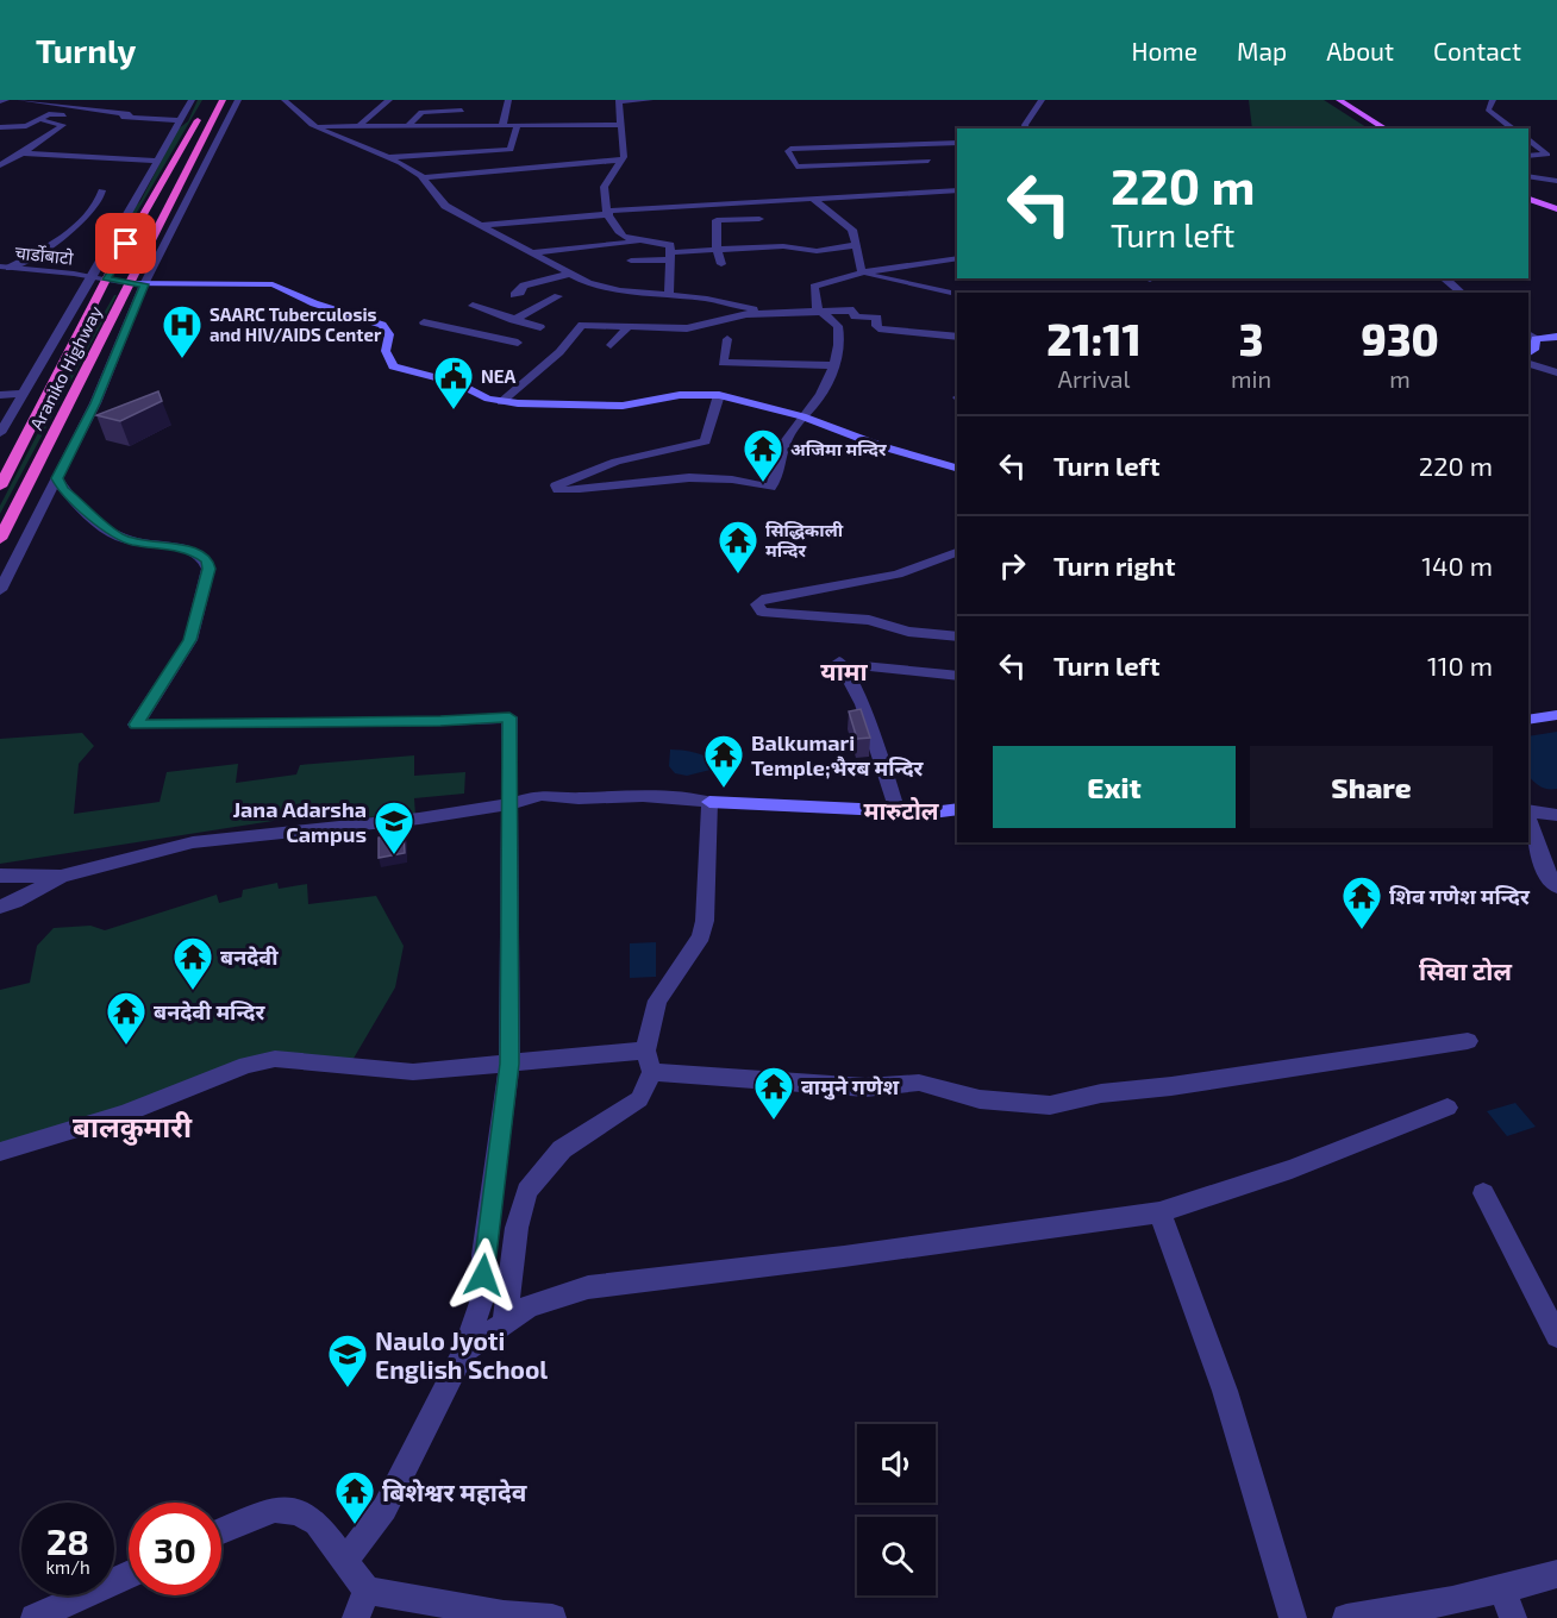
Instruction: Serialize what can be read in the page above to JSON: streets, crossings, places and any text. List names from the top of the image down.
{
  "streets": {
    "highway": ["Araniko Highway"],
    "street": ["चार्डोबाटो"]
  },
  "crossings": [
    ["चार्डोबाटो", "Araniko Highway"]
  ],
  "districts": [
    "यामा",
    "मारुटोल",
    "सिवा टोल",
    "बालकुमारी"
  ],
  "places": {
    "hospital": ["SAARC Tuberculosis and HIV/AIDS Center"],
    "public building": ["NEA"],
    "temple": [
      "अजिमा मन्दिर",
      "सिद्धिकाली मन्दिर",
      "Balkumari Temple;भैरब मन्दिर",
      "शिव गणेश मन्दिर",
      "बनदेवी",
      "बनदेवी मन्दिर",
      "वामुने गणेश",
      "बिशेश्वर महादेव"
    ],
    "school or university": ["Jana Adarsha Campus", "Naulo Jyoti English School"]
  },
  "page": {
    "header": "Turnly",
    "nav": [
      "Home",
      "Map",
      "About",
      "Contact"
    ],
    "turn": ["220 m", "Turn left"],
    "eta": [
      "21:11",
      "Arrival",
      "3",
      "min",
      "930",
      "m"
    ],
    "list": [
      {
        "name": "Turn left",
        "value": "220 m"
      },
      {
        "name": "Turn right",
        "value": "140 m"
      },
      {
        "name": "Turn left",
        "value": "110 m"
      }
    ],
    "buttons": ["Exit", "Share"],
    "speed": "28 km/h",
    "limit": "30"
  }
}
